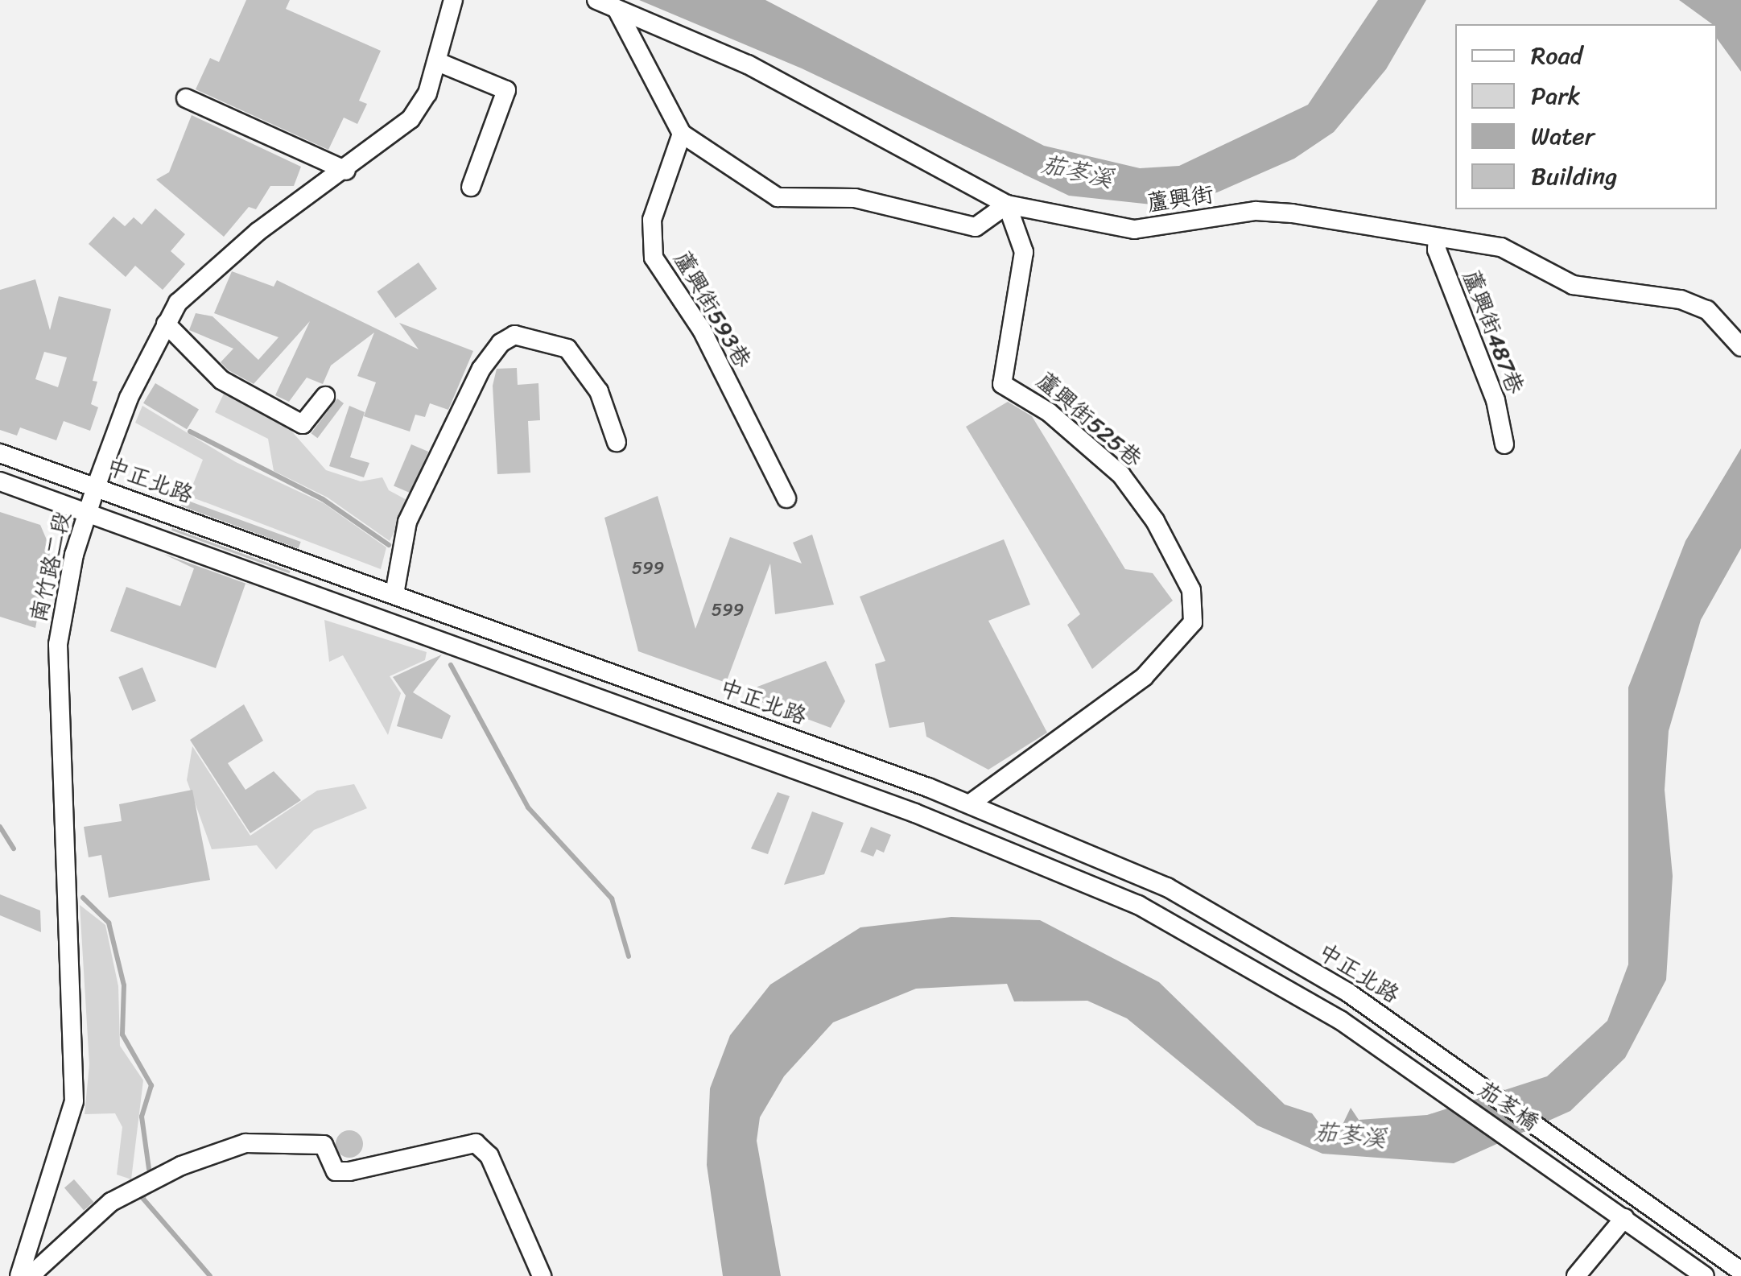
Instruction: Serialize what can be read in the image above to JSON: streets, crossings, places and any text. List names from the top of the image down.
{
  "streets": {
    "street": [
      "蘆興街",
      "蘆興街593巷",
      "蘆興街487巷",
      "蘆興街525巷",
      "中正北路",
      "南竹路二段",
      "茄苳橋"
    ]
  },
  "crossings": [
    ["蘆興街", "蘆興街487巷"],
    ["蘆興街", "蘆興街525巷"],
    ["蘆興街525巷", "中正北路"],
    ["中正北路", "南竹路二段"],
    ["中正北路", "茄苳橋"],
    ["南竹路二段", "茄苳橋"]
  ],
  "water": ["茄苳溪"],
  "house_numbers": ["599", "599"],
  "legend": [
    "Road",
    "Park",
    "Water",
    "Building"
  ]
}
